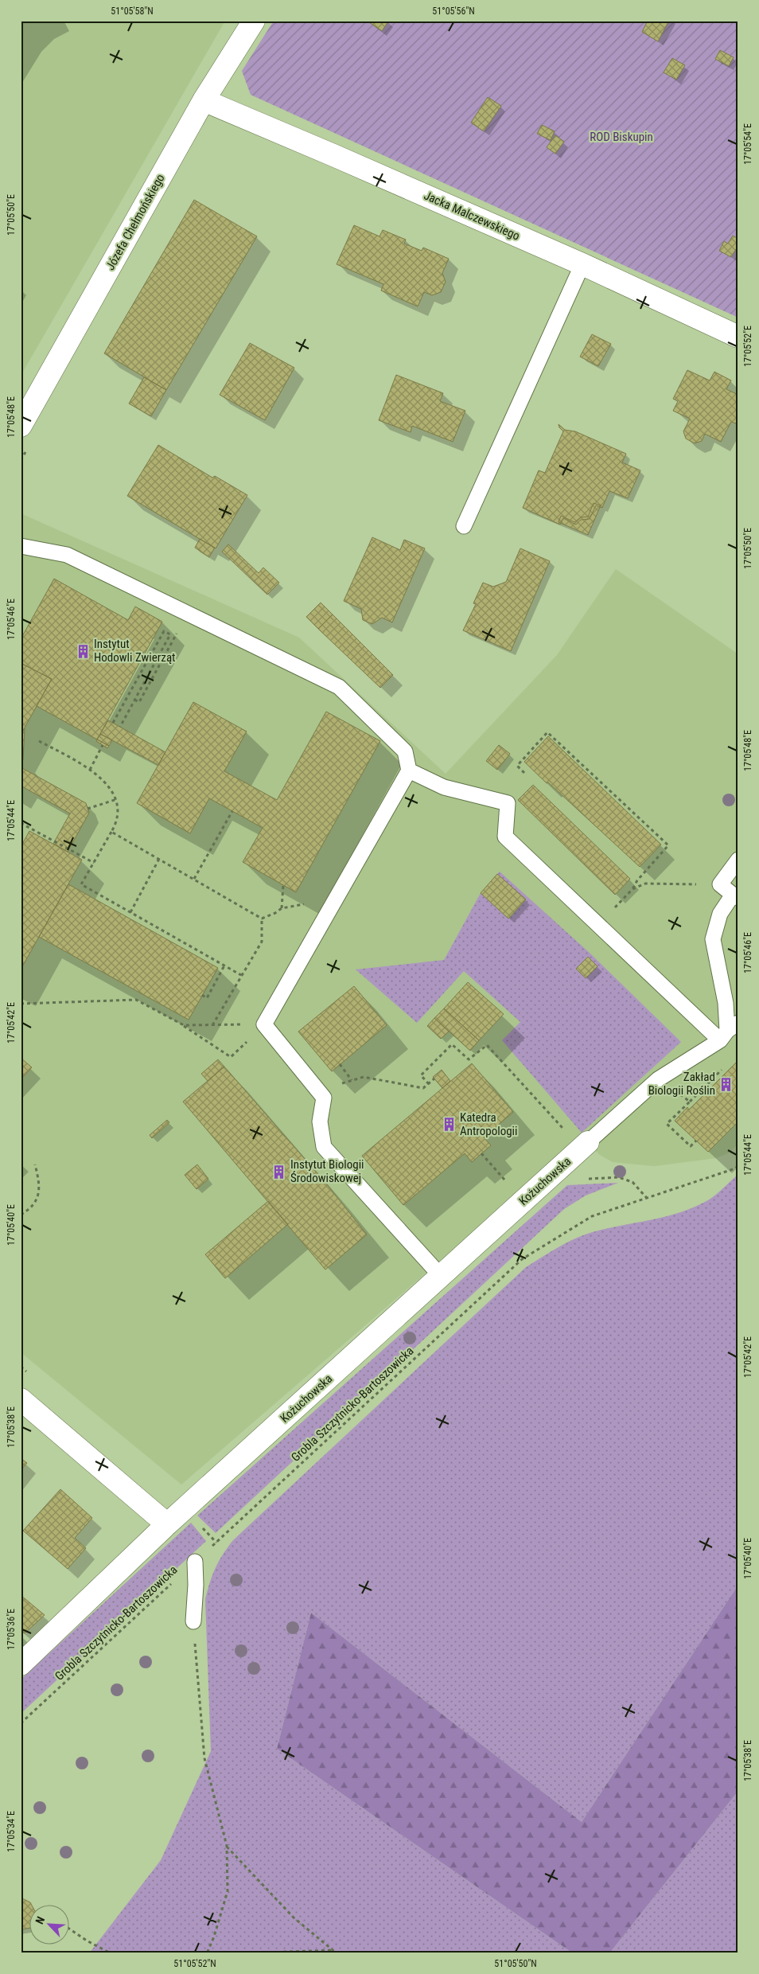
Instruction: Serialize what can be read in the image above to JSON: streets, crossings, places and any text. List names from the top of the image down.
{
  "streets": {
    "street": ["Jacka Malczewskiego", "Józefa Chełmońskiego", "Kożuchowska"],
    "path": ["Grobla Szczytnicko-Bartoszowicka"]
  },
  "crossings": [
    ["Jacka Malczewskiego", "Józefa Chełmońskiego"]
  ],
  "parks": ["ROD Biskupin"],
  "places": {
    "building": [
      "Instytut Hodowli Zwierząt",
      "Zakład Biologii Roślin",
      "Katedra Antropologii",
      "Instytut Biologii Środowiskowej"
    ]
  },
  "north": "top left",
  "coordinates": [
    "51°05'58\"N",
    "51°05'56\"N",
    "17°05'54\"E",
    "17°05'50\"E",
    "17°05'52\"E",
    "17°05'48\"E",
    "17°05'46\"E",
    "17°05'44\"E",
    "17°05'42\"E",
    "17°05'40\"E",
    "17°05'38\"E",
    "17°05'36\"E",
    "17°05'34\"E",
    "51°05'52\"N",
    "51°05'50\"N"
  ]
}
